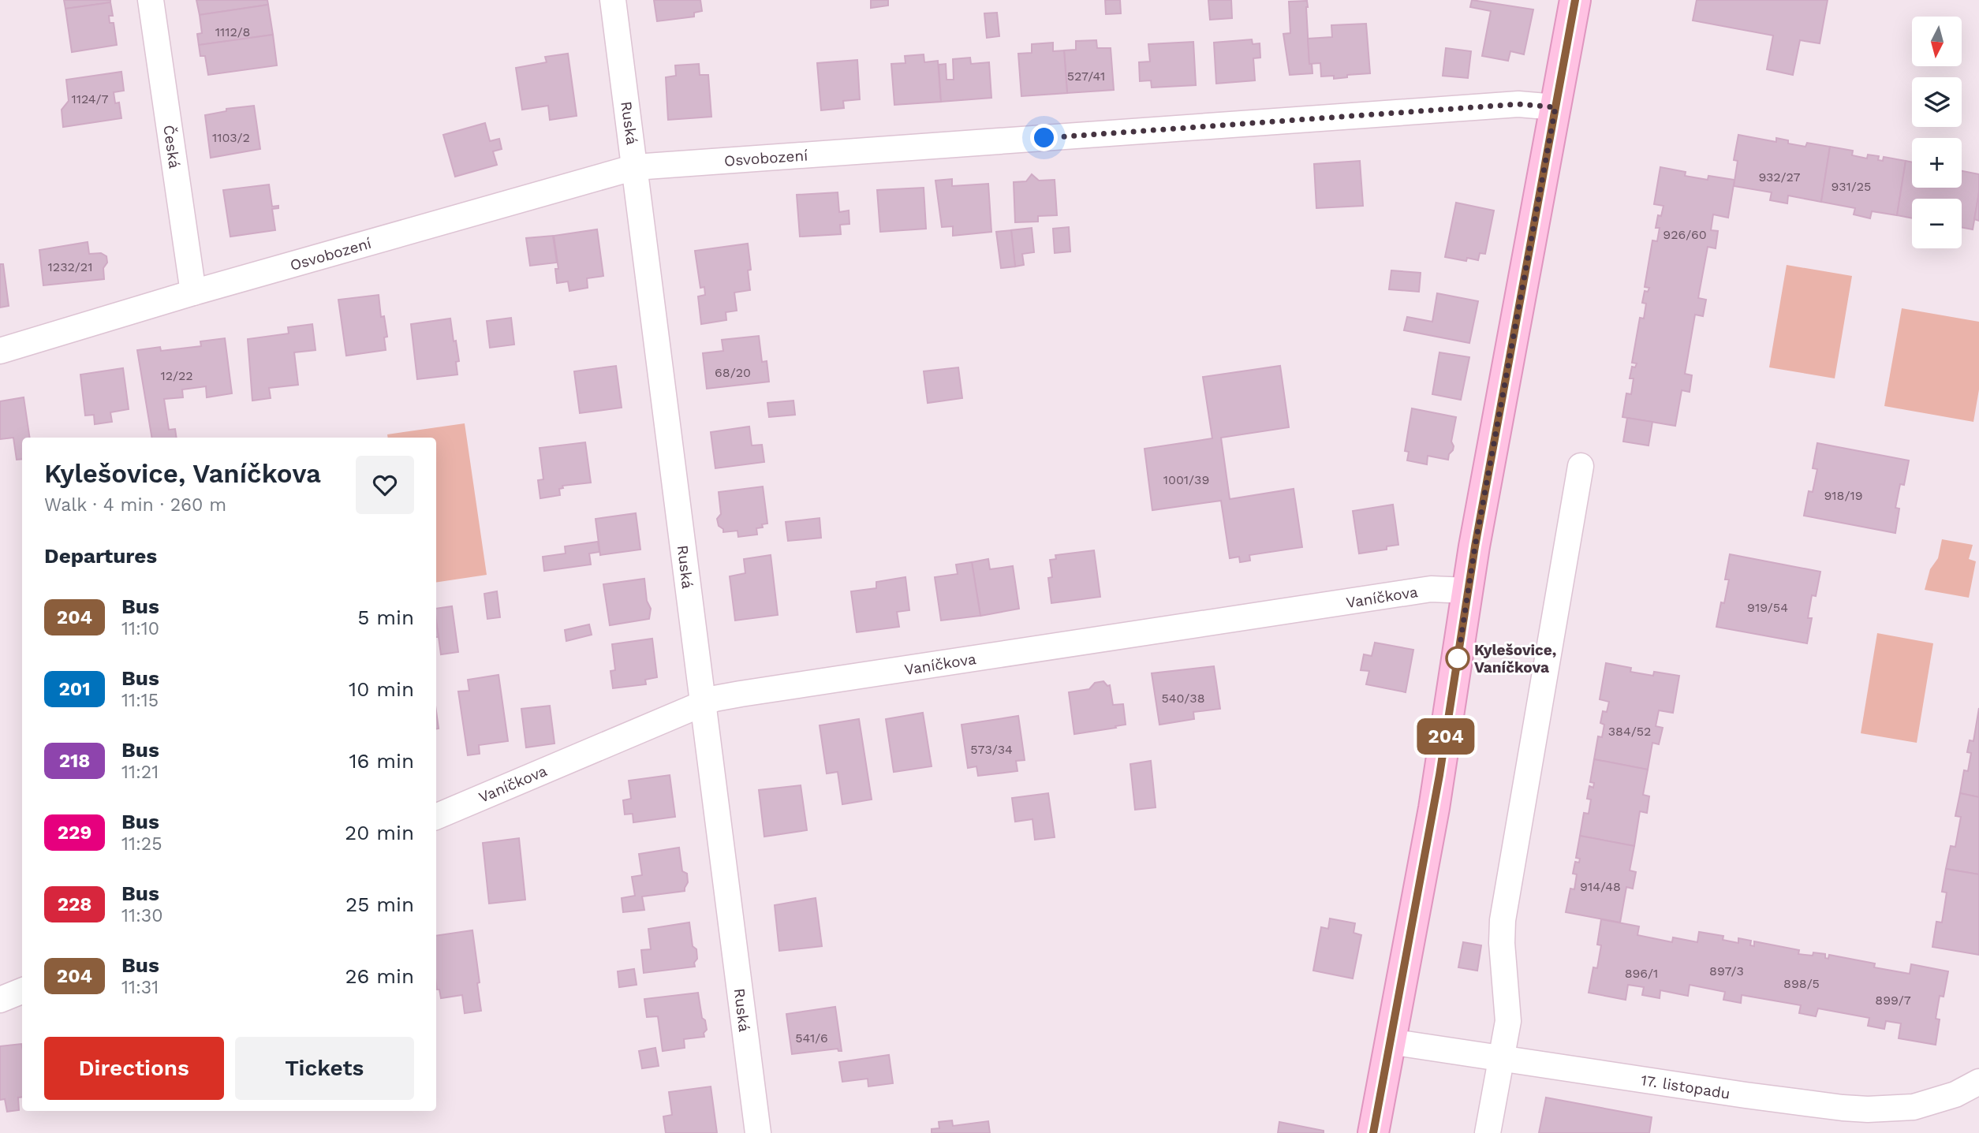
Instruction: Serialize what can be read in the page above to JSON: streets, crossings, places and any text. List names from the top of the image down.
{
  "streets": {
    "street": [
      "Ruská",
      "Česká",
      "Osvobození",
      "Vaníčkova",
      "17. listopadu"
    ]
  },
  "crossings": [
    ["Ruská", "Osvobození"],
    ["Ruská", "Vaníčkova"],
    ["Česká", "Osvobození"]
  ],
  "places": ["Kylešovice, Vaníčkova"],
  "lines": ["bus line 204"],
  "house_numbers": [
    "1112/8",
    "527/41",
    "1124/7",
    "1103/2",
    "932/27",
    "931/25",
    "926/60",
    "1232/21",
    "68/20",
    "12/22",
    "1001/39",
    "918/19",
    "919/54",
    "540/38",
    "384/52",
    "573/34",
    "914/48",
    "897/3",
    "896/1",
    "898/5",
    "899/7",
    "541/6"
  ],
  "north": "bottom",
  "page": {
    "on_map": "204",
    "map_buttons": ["+", "−"],
    "heading": [
      ["Kylešovice, Vaníčkova", "Walk · 4 min · 260 m"],
      "Departures"
    ],
    "list": [
      {
        "mark": "204",
        "name": "Bus",
        "note": "11:10",
        "value": "5 min"
      },
      {
        "mark": "201",
        "name": "Bus",
        "note": "11:15",
        "value": "10 min"
      },
      {
        "mark": "218",
        "name": "Bus",
        "note": "11:21",
        "value": "16 min"
      },
      {
        "mark": "229",
        "name": "Bus",
        "note": "11:25",
        "value": "20 min"
      },
      {
        "mark": "228",
        "name": "Bus",
        "note": "11:30",
        "value": "25 min"
      },
      {
        "mark": "204",
        "name": "Bus",
        "note": "11:31",
        "value": "26 min"
      }
    ],
    "buttons": ["Directions", "Tickets"]
  }
}
